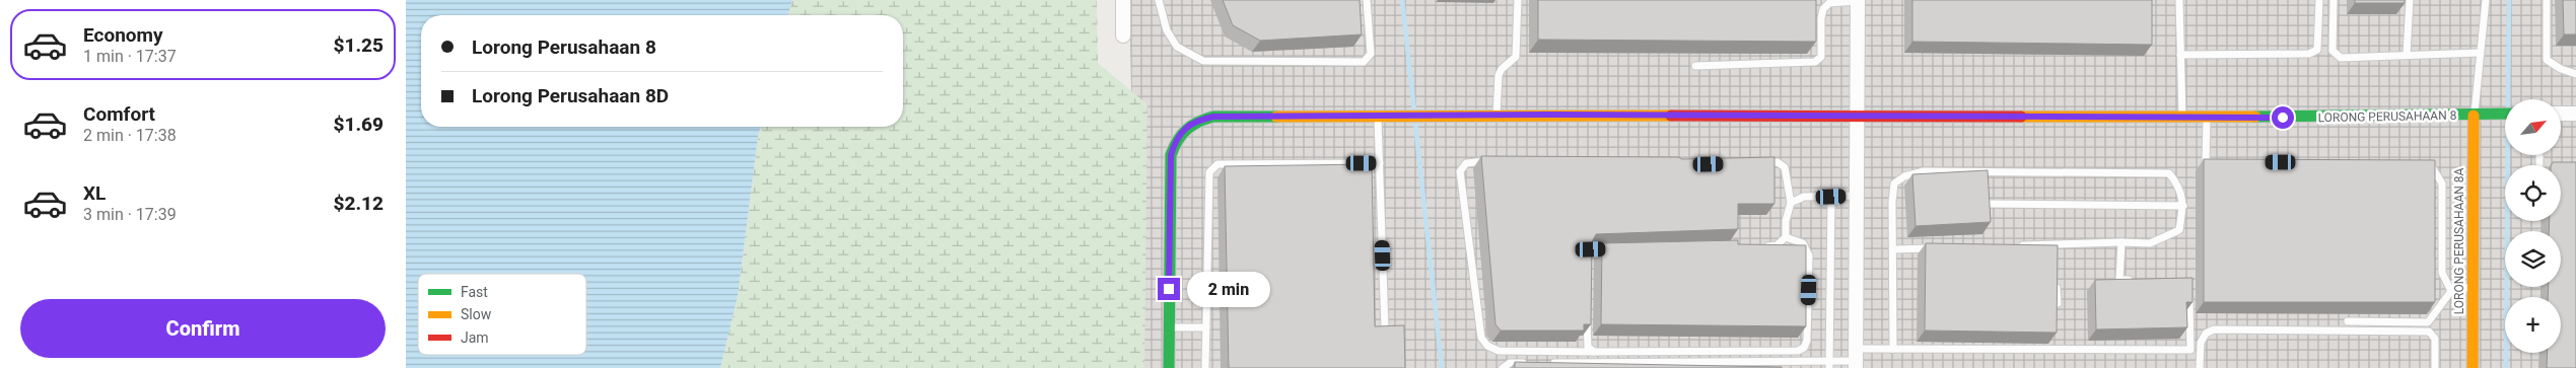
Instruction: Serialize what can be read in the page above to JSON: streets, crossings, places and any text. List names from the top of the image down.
{
  "streets": {
    "street": ["LORONG PERUSAHAAN 8", "LORONG PERUSAHAAN 8A"]
  },
  "crossings": [
    ["LORONG PERUSAHAAN 8", "LORONG PERUSAHAAN 8A"]
  ],
  "legend": ["Fast", "Slow", "Jam"],
  "north": "top right",
  "page": {
    "list": [
      {
        "name": "Economy",
        "note": "1 min · 17:37",
        "value": "$1.25"
      },
      {
        "name": "Comfort",
        "note": "2 min · 17:38",
        "value": "$1.69"
      },
      {
        "name": "XL",
        "note": "3 min · 17:39",
        "value": "$2.12"
      }
    ],
    "banner": ["Lorong Perusahaan 8", "Lorong Perusahaan 8D"],
    "map_buttons": "+",
    "bubble": "2 min",
    "buttons": "Confirm"
  }
}
